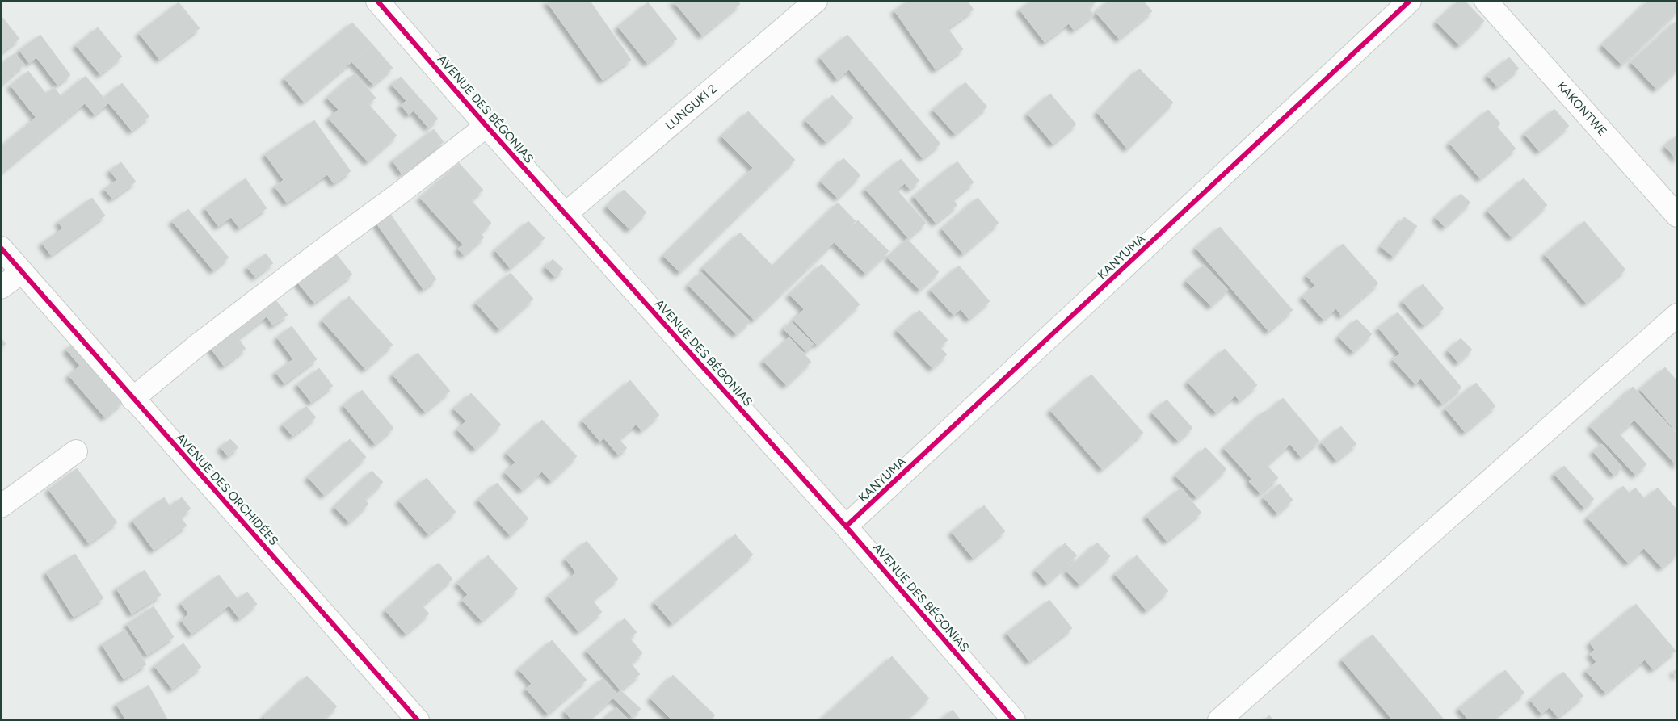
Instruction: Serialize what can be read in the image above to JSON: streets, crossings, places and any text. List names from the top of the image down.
{
  "streets": {
    "street": [
      "LUNGUKI 2",
      "KAKONTWE",
      "AVENUE DES BÉGONIAS",
      "KANYUMA",
      "AVENUE DES ORCHIDÉES"
    ]
  },
  "crossings": [
    ["LUNGUKI 2", "AVENUE DES BÉGONIAS"],
    ["AVENUE DES BÉGONIAS", "KANYUMA"]
  ]
}
